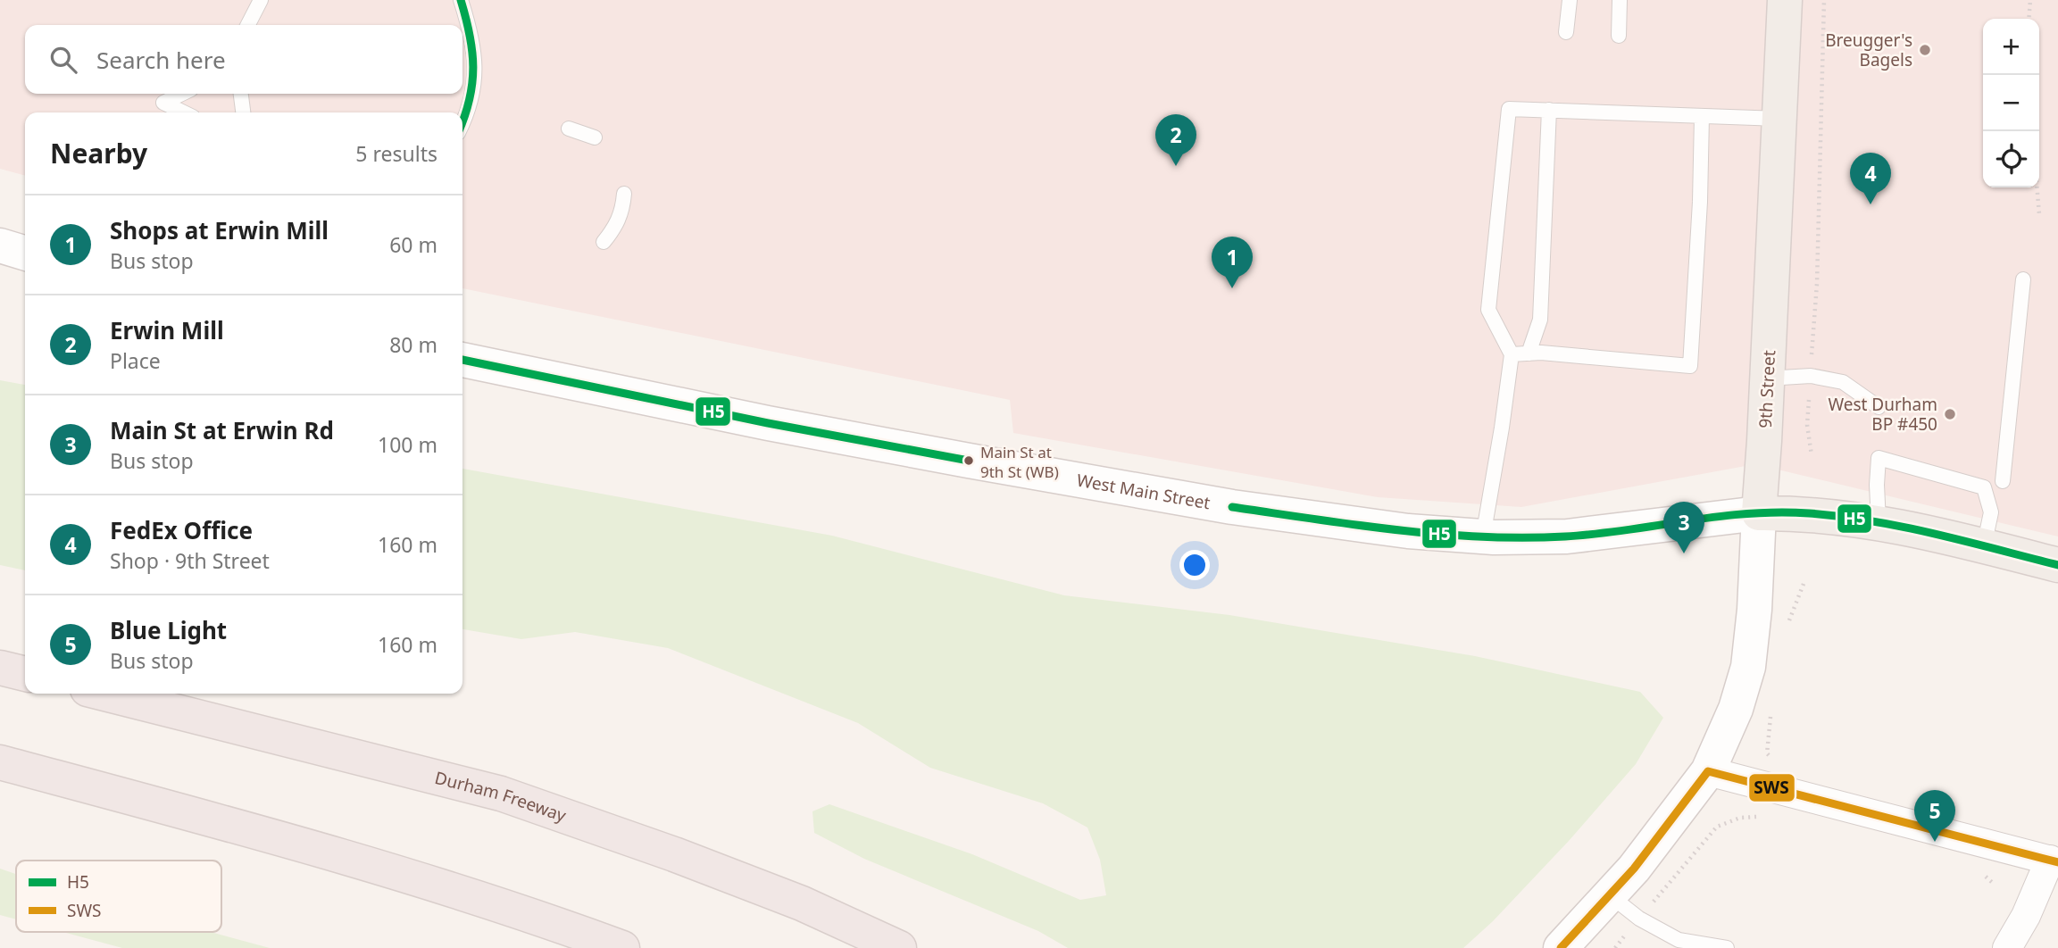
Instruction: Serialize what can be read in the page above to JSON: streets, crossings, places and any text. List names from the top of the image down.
{
  "streets": {
    "highway": ["Durham Freeway"],
    "main road": ["9th Street", "West Main Street"]
  },
  "crossings": [
    ["9th Street", "West Main Street"]
  ],
  "places": ["Breugger's Bagels", "West Durham BP #450", "Main St at 9th St (WB)"],
  "lines": ["transit line H5", "transit line SWS"],
  "legend": ["H5", "SWS"],
  "page": {
    "map_buttons": ["+", "−"],
    "search": "Search here",
    "heading": ["Nearby", "5 results"],
    "pins": [
      "2",
      "4",
      "1",
      "3",
      "5"
    ],
    "list": [
      {
        "mark": "1",
        "name": "Shops at Erwin Mill",
        "note": "Bus stop",
        "value": "60 m"
      },
      {
        "mark": "2",
        "name": "Erwin Mill",
        "note": "Place",
        "value": "80 m"
      },
      {
        "mark": "3",
        "name": "Main St at Erwin Rd",
        "note": "Bus stop",
        "value": "100 m"
      },
      {
        "mark": "4",
        "name": "FedEx Office",
        "note": "Shop · 9th Street",
        "value": "160 m"
      },
      {
        "mark": "5",
        "name": "Blue Light",
        "note": "Bus stop",
        "value": "160 m"
      }
    ]
  }
}
